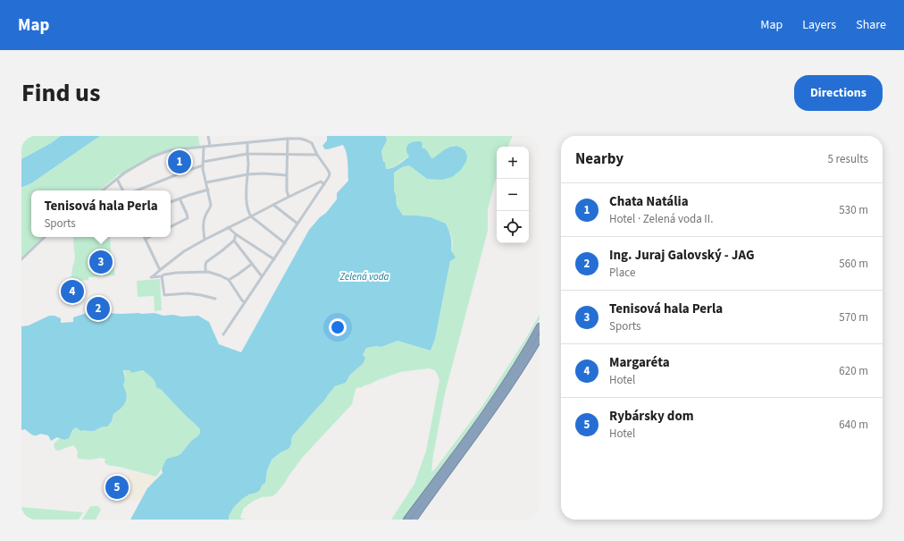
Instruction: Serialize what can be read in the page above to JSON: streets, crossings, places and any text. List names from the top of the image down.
{
  "water": ["Zelená voda"],
  "page": {
    "header": "Map",
    "nav": ["Map", "Layers", "Share"],
    "title": "Find us",
    "buttons": "Directions",
    "heading": ["Nearby", "5 results"],
    "map_buttons": ["+", "−"],
    "pins": [
      "1",
      "3",
      "4",
      "2",
      "5"
    ],
    "list": [
      {
        "mark": "1",
        "name": "Chata Natália",
        "note": "Hotel · Zelená voda II.",
        "value": "530 m"
      },
      {
        "mark": "2",
        "name": "Ing. Juraj Galovský - JAG",
        "note": "Place",
        "value": "560 m"
      },
      {
        "mark": "3",
        "name": "Tenisová hala Perla",
        "note": "Sports",
        "value": "570 m"
      },
      {
        "mark": "4",
        "name": "Margaréta",
        "note": "Hotel",
        "value": "620 m"
      },
      {
        "mark": "5",
        "name": "Rybársky dom",
        "note": "Hotel",
        "value": "640 m"
      }
    ],
    "popup": ["Tenisová hala Perla", "Sports"]
  }
}
